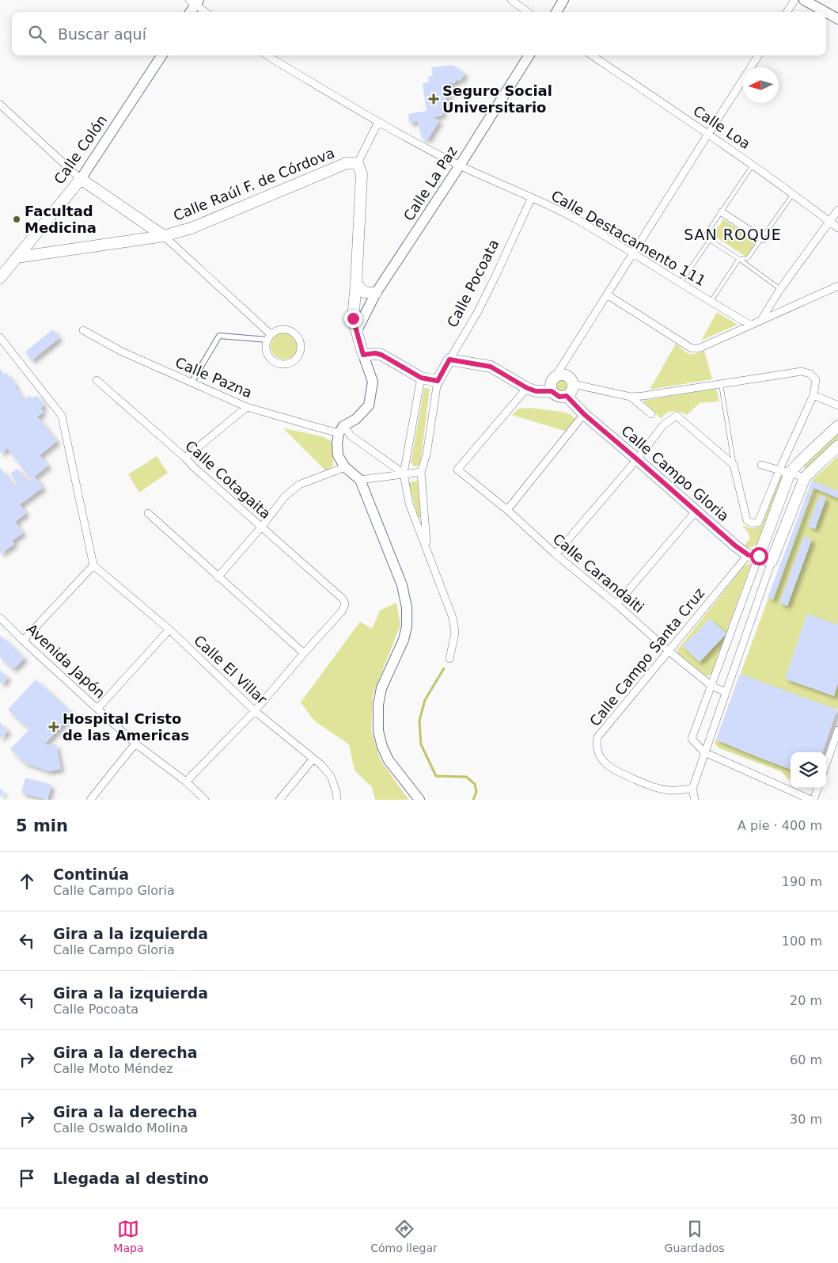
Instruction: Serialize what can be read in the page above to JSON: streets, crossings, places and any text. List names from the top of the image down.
{
  "streets": {
    "main road": [
      "Calle Colón",
      "Calle La Paz",
      "Calle Raúl F. de Córdova",
      "Calle Pocoata",
      "Calle Campo Gloria"
    ],
    "street": [
      "Calle Loa",
      "Calle Destacamento 111",
      "Calle Pazna",
      "Calle Cotagaita",
      "Calle Carandaiti",
      "Calle Campo Santa Cruz",
      "Avenida Japón",
      "Calle El Villar"
    ]
  },
  "crossings": [
    ["Calle Colón", "Calle Raúl F. de Córdova"],
    ["Calle La Paz", "Calle Destacamento 111"],
    ["Calle Destacamento 111", "Calle Pocoata"],
    ["Calle Campo Gloria", "Calle Campo Santa Cruz"],
    ["Calle Carandaiti", "Calle Campo Santa Cruz"]
  ],
  "districts": ["SAN ROQUE"],
  "places": {
    "health": ["Seguro Social Universitario", "Hospital Cristo de las Americas"],
    "other": ["Facultad Medicina"]
  },
  "north": "left",
  "page": {
    "search": "Buscar aquí",
    "heading": ["5 min", "A pie · 400 m"],
    "list": [
      ["Continúa", "Calle Campo Gloria", "190 m"],
      ["Gira a la izquierda", "Calle Campo Gloria", "100 m"],
      ["Gira a la izquierda", "Calle Pocoata", "20 m"],
      ["Gira a la derecha", "Calle Moto Méndez", "60 m"],
      ["Gira a la derecha", "Calle Oswaldo Molina", "30 m"],
      "Llegada al destino"
    ],
    "nav": ["Mapa", "Cómo llegar", "Guardados"]
  }
}
